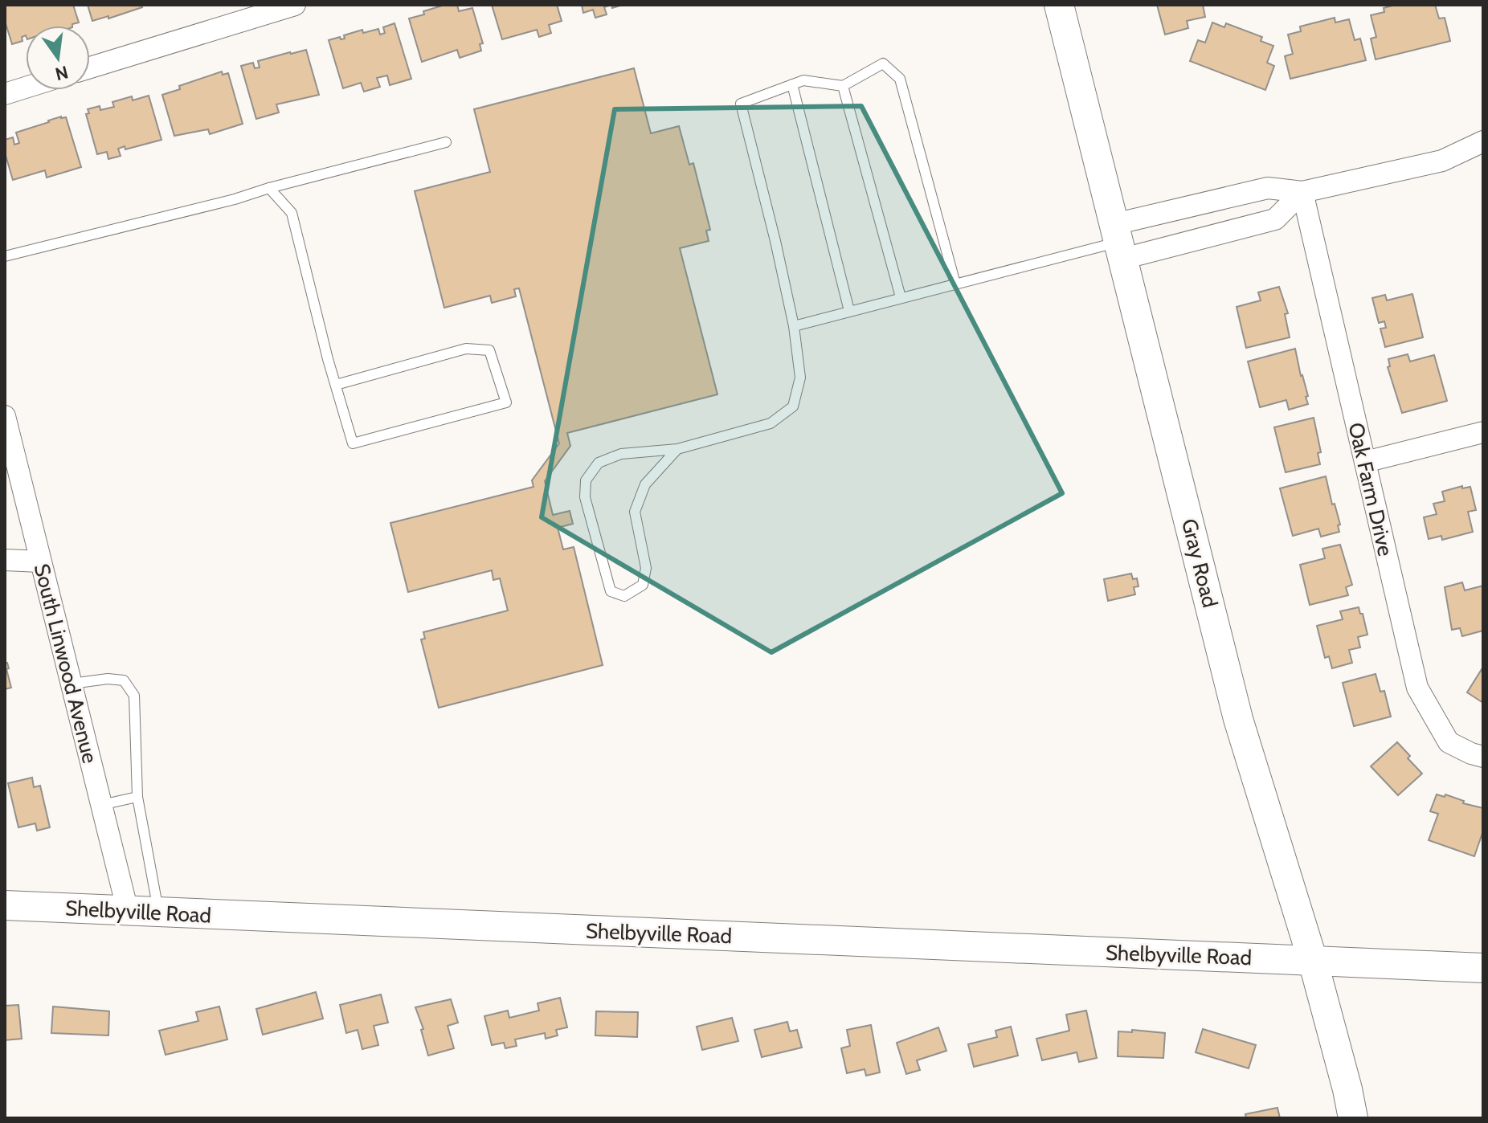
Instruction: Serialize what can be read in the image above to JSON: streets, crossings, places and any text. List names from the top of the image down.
{
  "streets": {
    "main road": ["Gray Road", "Shelbyville Road"],
    "street": ["Oak Farm Drive", "South Linwood Avenue"]
  },
  "crossings": [
    ["Gray Road", "Shelbyville Road"],
    ["South Linwood Avenue", "Shelbyville Road"]
  ],
  "north": "bottom"
}
